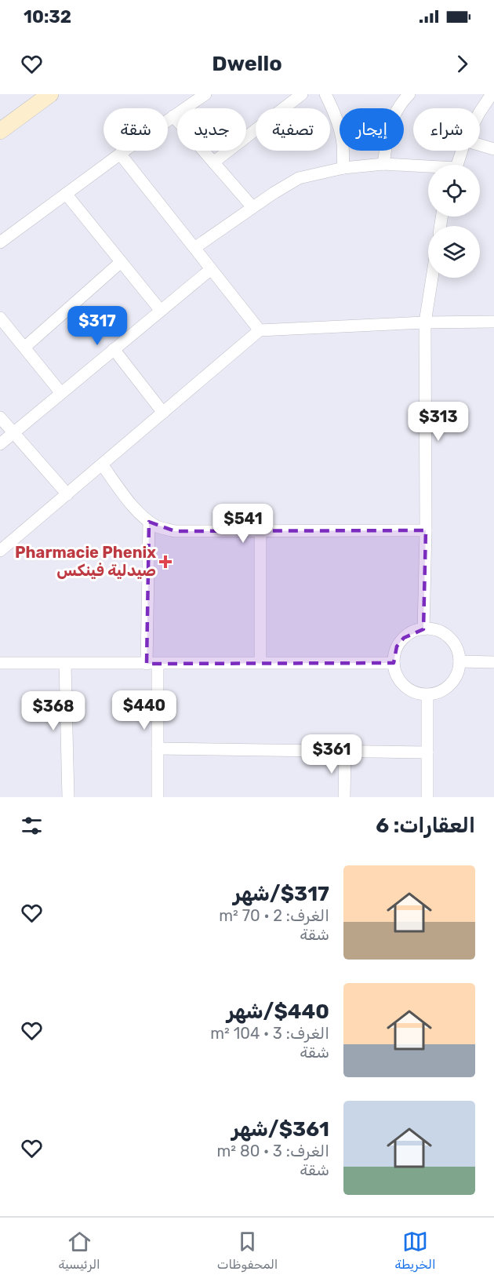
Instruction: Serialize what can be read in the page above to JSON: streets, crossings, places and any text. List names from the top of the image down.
{
  "places": {
    "health": ["Pharmacie Phenix صيدلية فينكس"]
  },
  "page": {
    "status": "10:32",
    "header": "Dwello",
    "chip": [
      "شراء",
      "إيجار",
      "تصفية",
      "جديد",
      "شقة"
    ],
    "price": [
      "$317",
      "$313",
      "$541",
      "$440",
      "$368",
      "$361"
    ],
    "heading": "العقارات: 6",
    "list": [
      {
        "name": "$317/شهر",
        "note": "الغرف: 2 · 70 m² · شقة"
      },
      {
        "name": "$440/شهر",
        "note": "الغرف: 3 · 104 m² · شقة"
      },
      {
        "name": "$361/شهر",
        "note": "الغرف: 3 · 80 m² · شقة"
      }
    ],
    "tabs": ["الخريطة", "المحفوظات", "الرئيسية"]
  }
}
